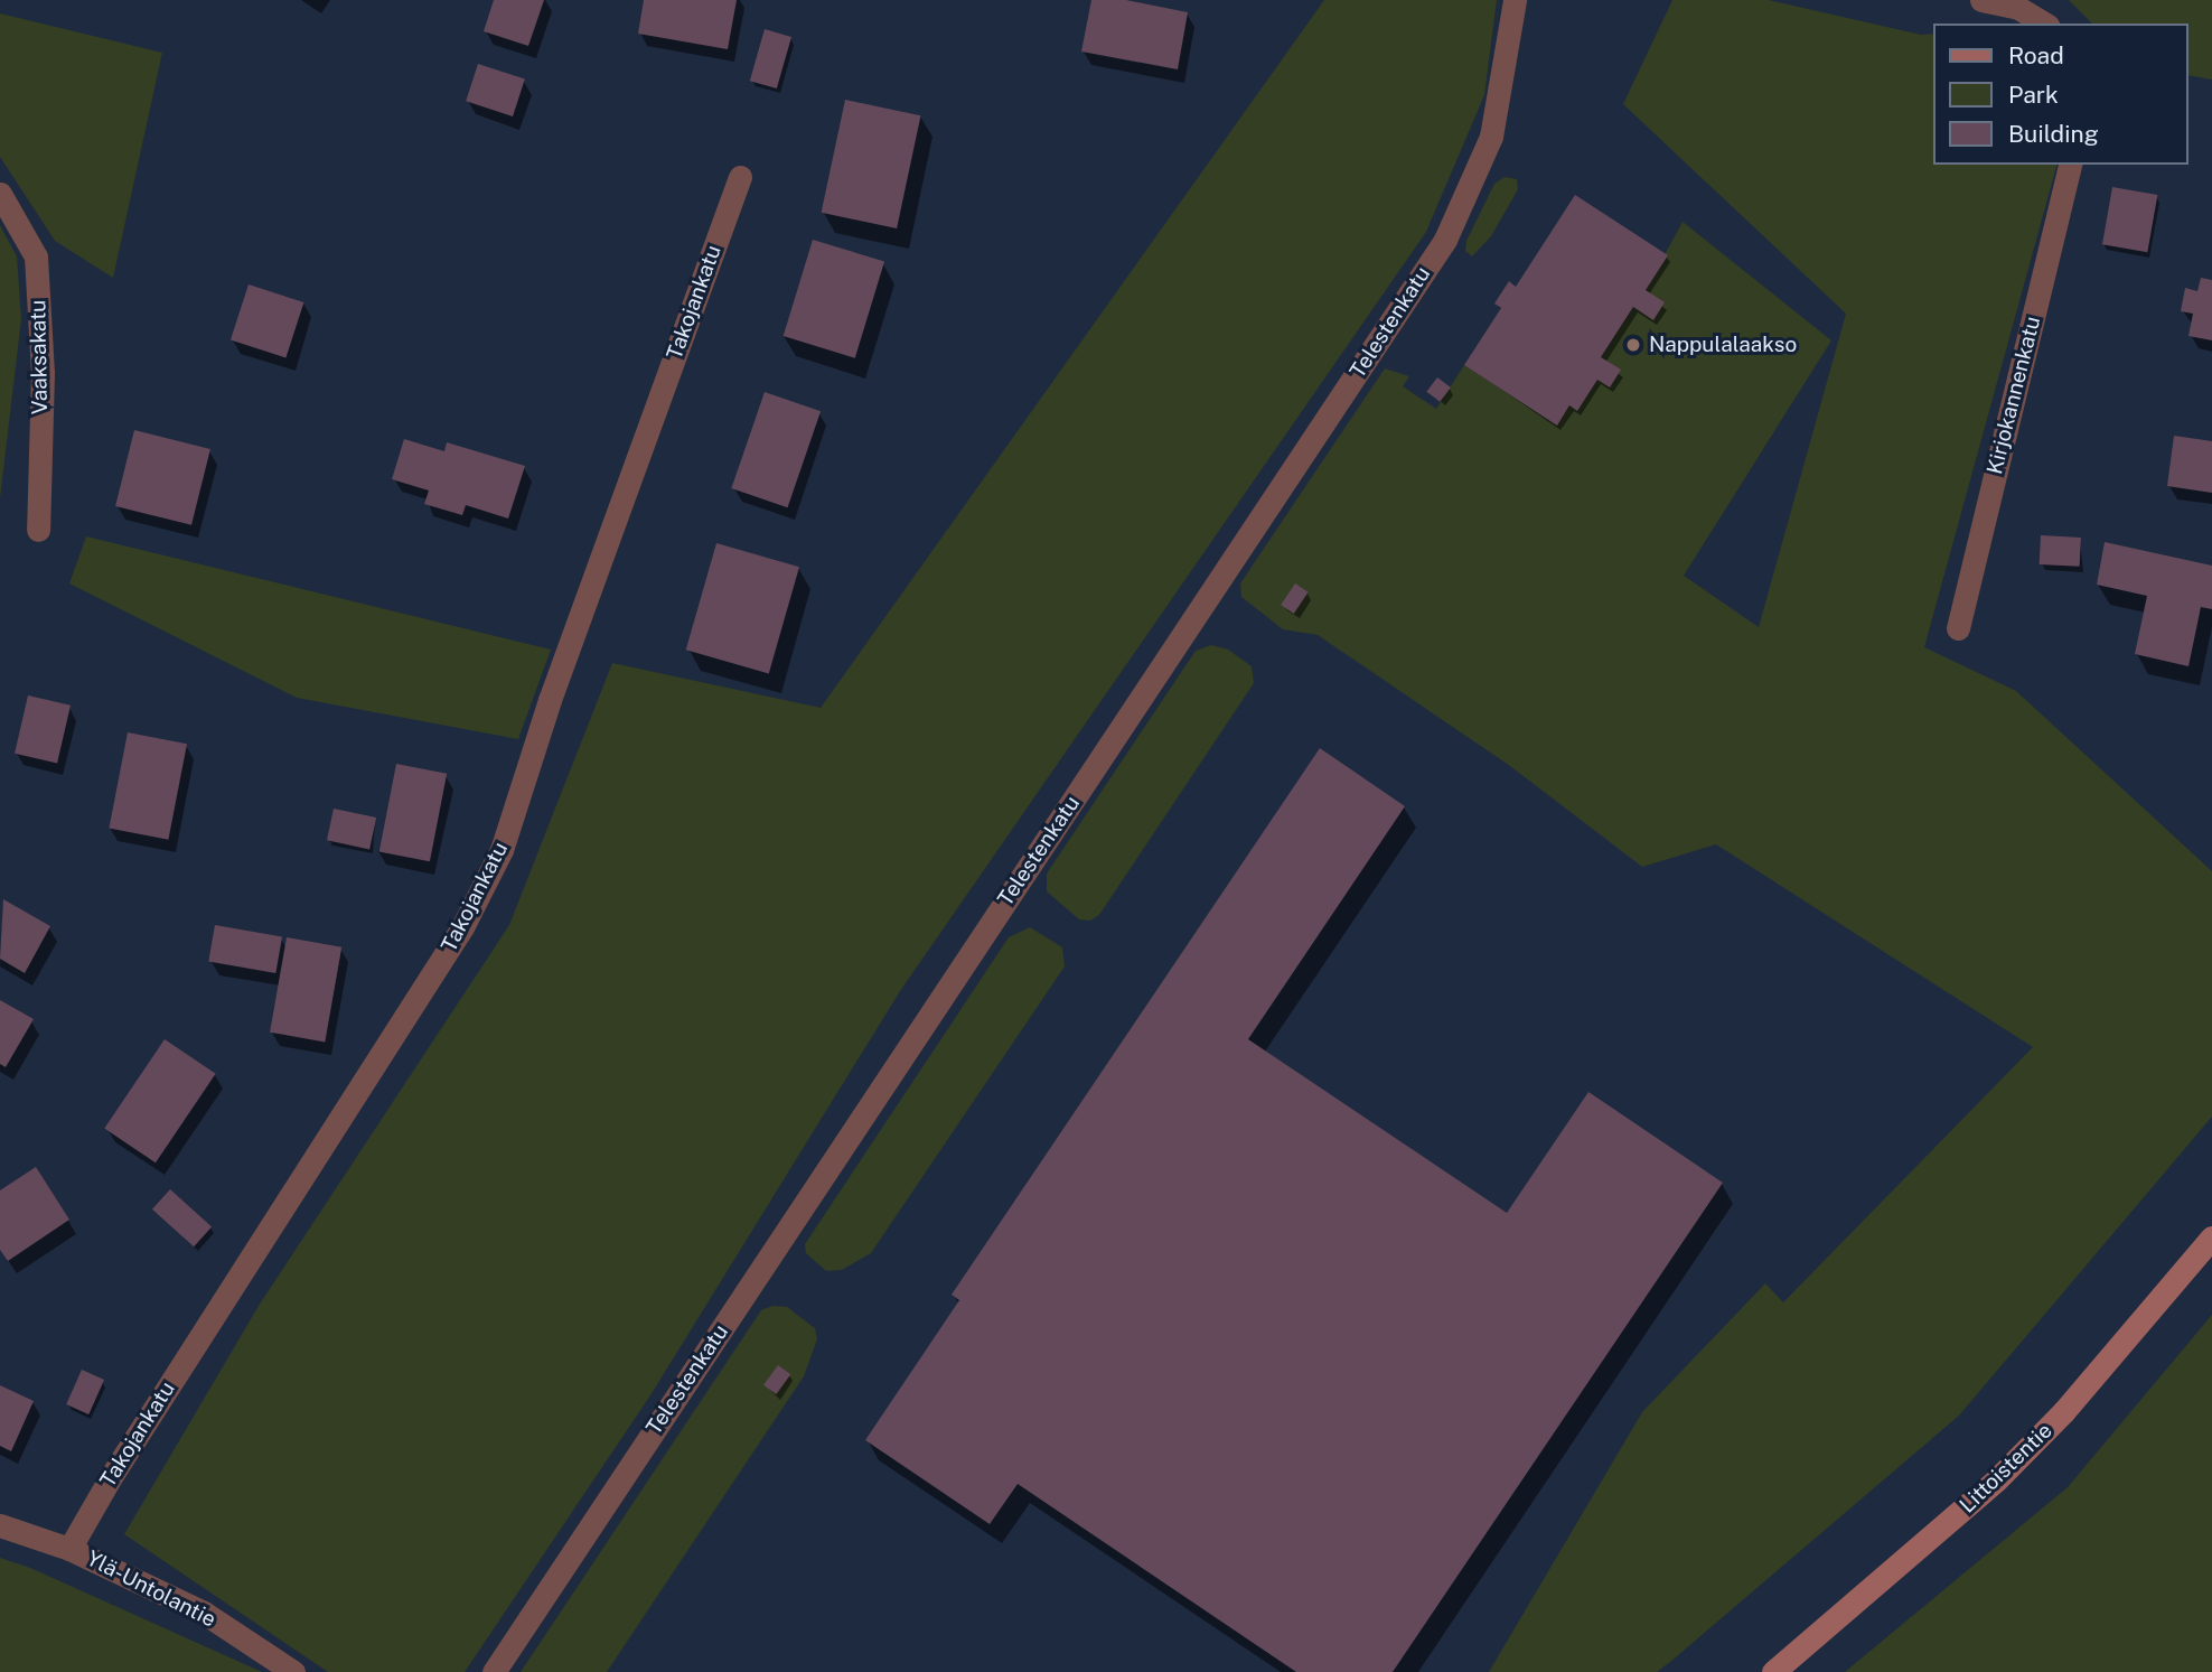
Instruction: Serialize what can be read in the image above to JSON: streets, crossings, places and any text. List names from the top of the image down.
{
  "streets": {
    "street": [
      "Takojankatu",
      "Telestenkatu",
      "Vaaksakatu",
      "Kirjokannenkatu",
      "Littoistentie",
      "Ylä-Untolantie"
    ]
  },
  "crossings": [
    ["Takojankatu", "Ylä-Untolantie"]
  ],
  "places": ["Nappulalaakso"],
  "legend": ["Road", "Park", "Building"]
}
